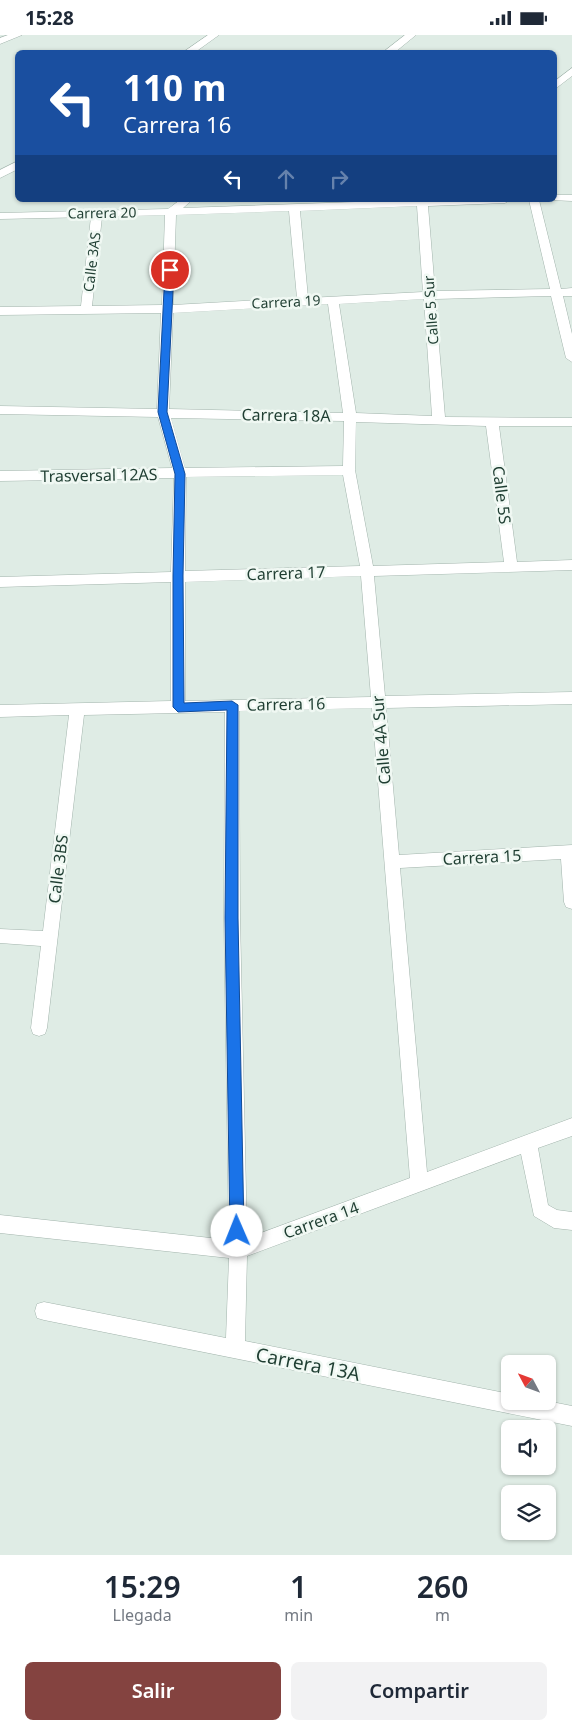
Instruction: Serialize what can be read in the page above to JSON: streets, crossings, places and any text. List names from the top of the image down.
{
  "streets": {
    "street": [
      "Carrera 20",
      "Calle 3AS",
      "Carrera 19",
      "Calle 5 Sur",
      "Carrera 18A",
      "Trasversal 12AS",
      "Calle 5S",
      "Carrera 17",
      "Carrera 16",
      "Calle 4A Sur",
      "Carrera 15",
      "Calle 3BS",
      "Carrera 14",
      "Carrera 13A"
    ]
  },
  "crossings": [
    ["Carrera 20", "Calle 3AS"],
    ["Calle 3AS", "Carrera 19"],
    ["Carrera 19", "Calle 5 Sur"],
    ["Carrera 19", "Calle 4A Sur"],
    ["Calle 5 Sur", "Carrera 18A"],
    ["Carrera 18A", "Calle 5S"],
    ["Carrera 18A", "Calle 4A Sur"],
    ["Trasversal 12AS", "Calle 4A Sur"],
    ["Calle 5S", "Carrera 17"],
    ["Carrera 17", "Calle 4A Sur"],
    ["Carrera 16", "Calle 4A Sur"],
    ["Carrera 16", "Calle 3BS"],
    ["Calle 4A Sur", "Carrera 15"],
    ["Calle 4A Sur", "Carrera 14"]
  ],
  "north": "top left",
  "page": {
    "status": "15:28",
    "turn": ["110 m", "Carrera 16"],
    "eta": [
      "15:29",
      "Llegada",
      "1",
      "min",
      "260",
      "m"
    ],
    "buttons": ["Salir", "Compartir"]
  }
}
